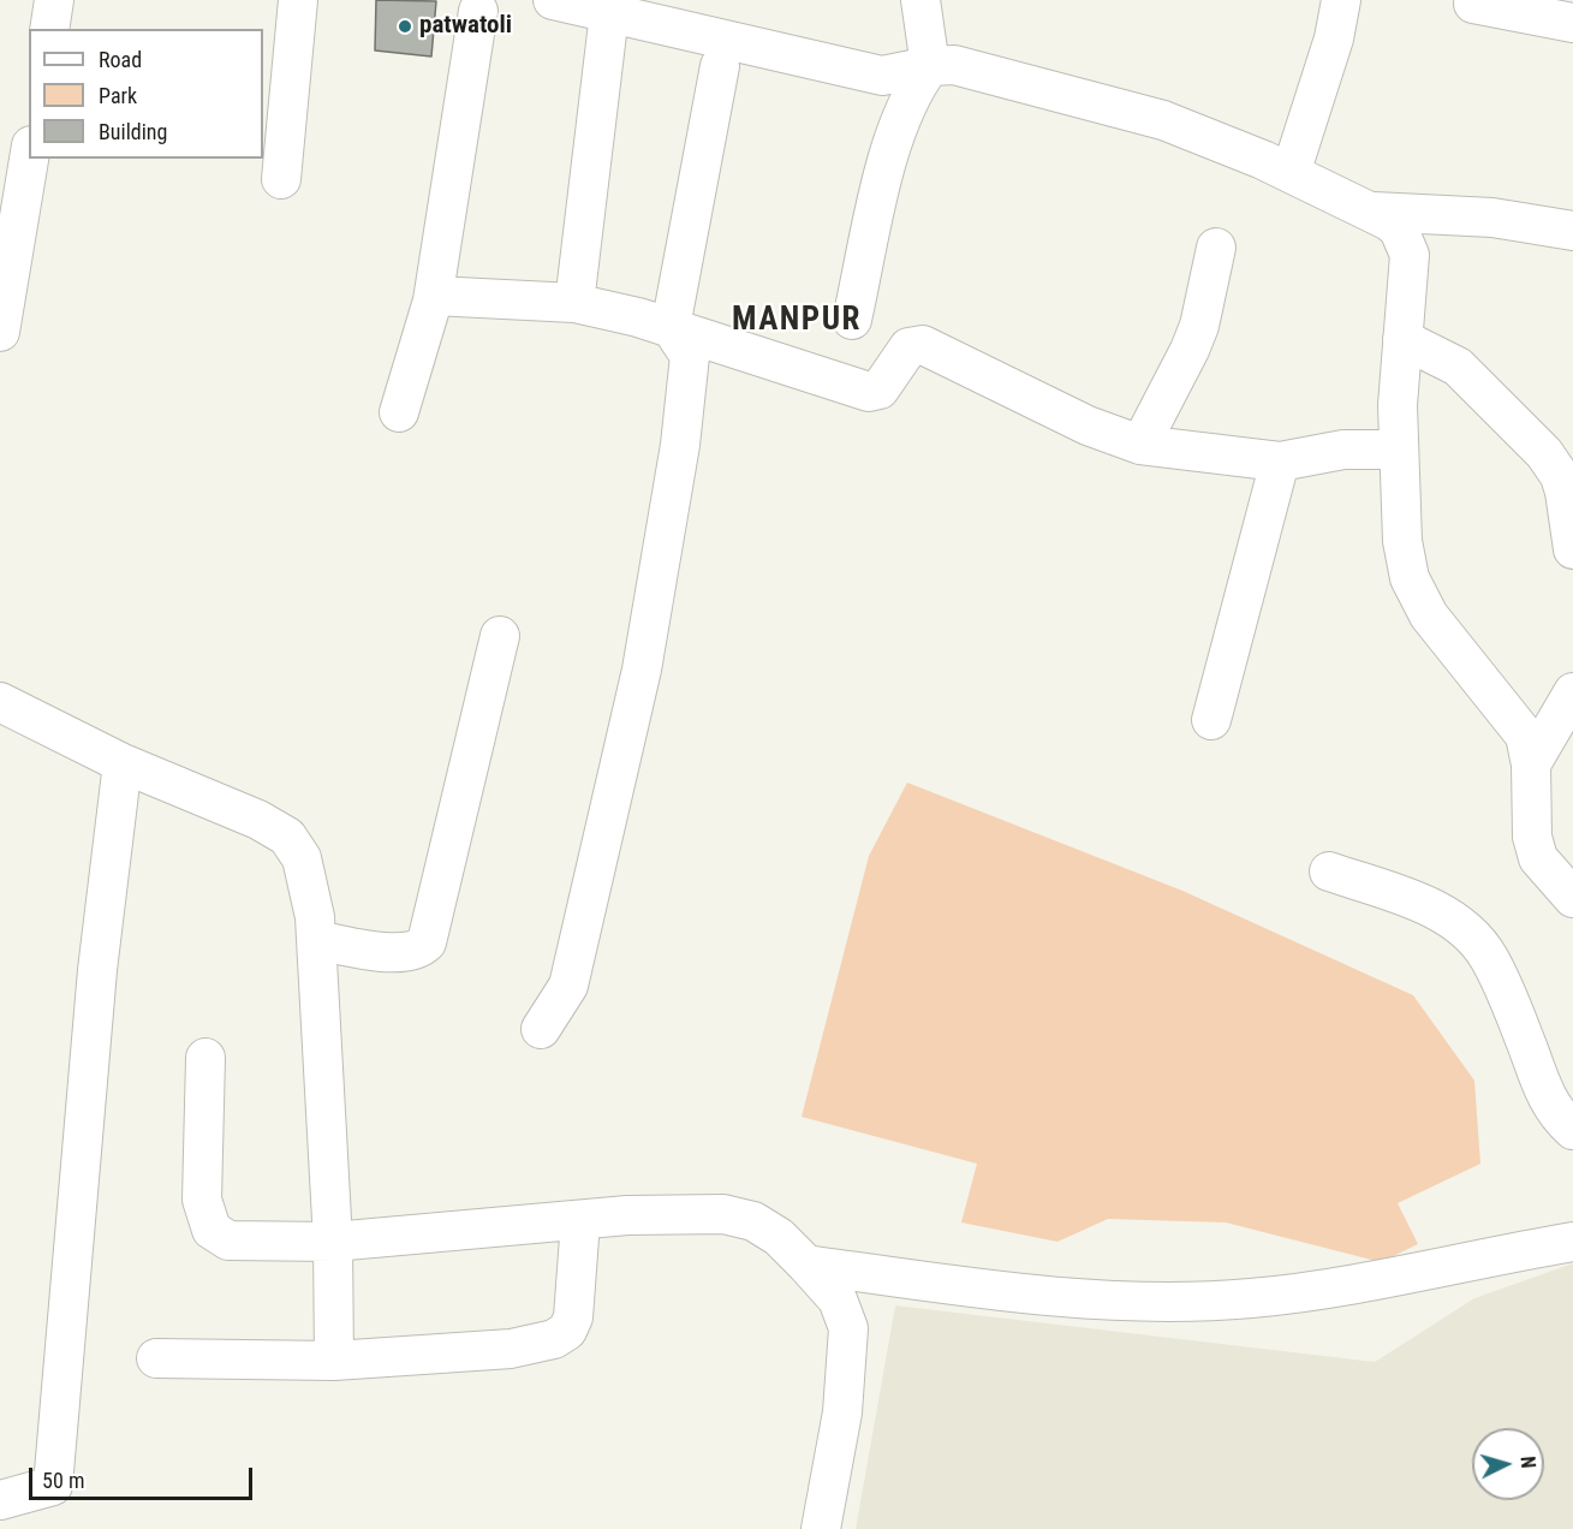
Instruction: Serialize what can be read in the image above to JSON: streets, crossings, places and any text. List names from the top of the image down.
{
  "districts": ["MANPUR"],
  "places": ["patwatoli"],
  "legend": ["Road", "Park", "Building"],
  "scale_bar": "50 m",
  "north": "right"
}
